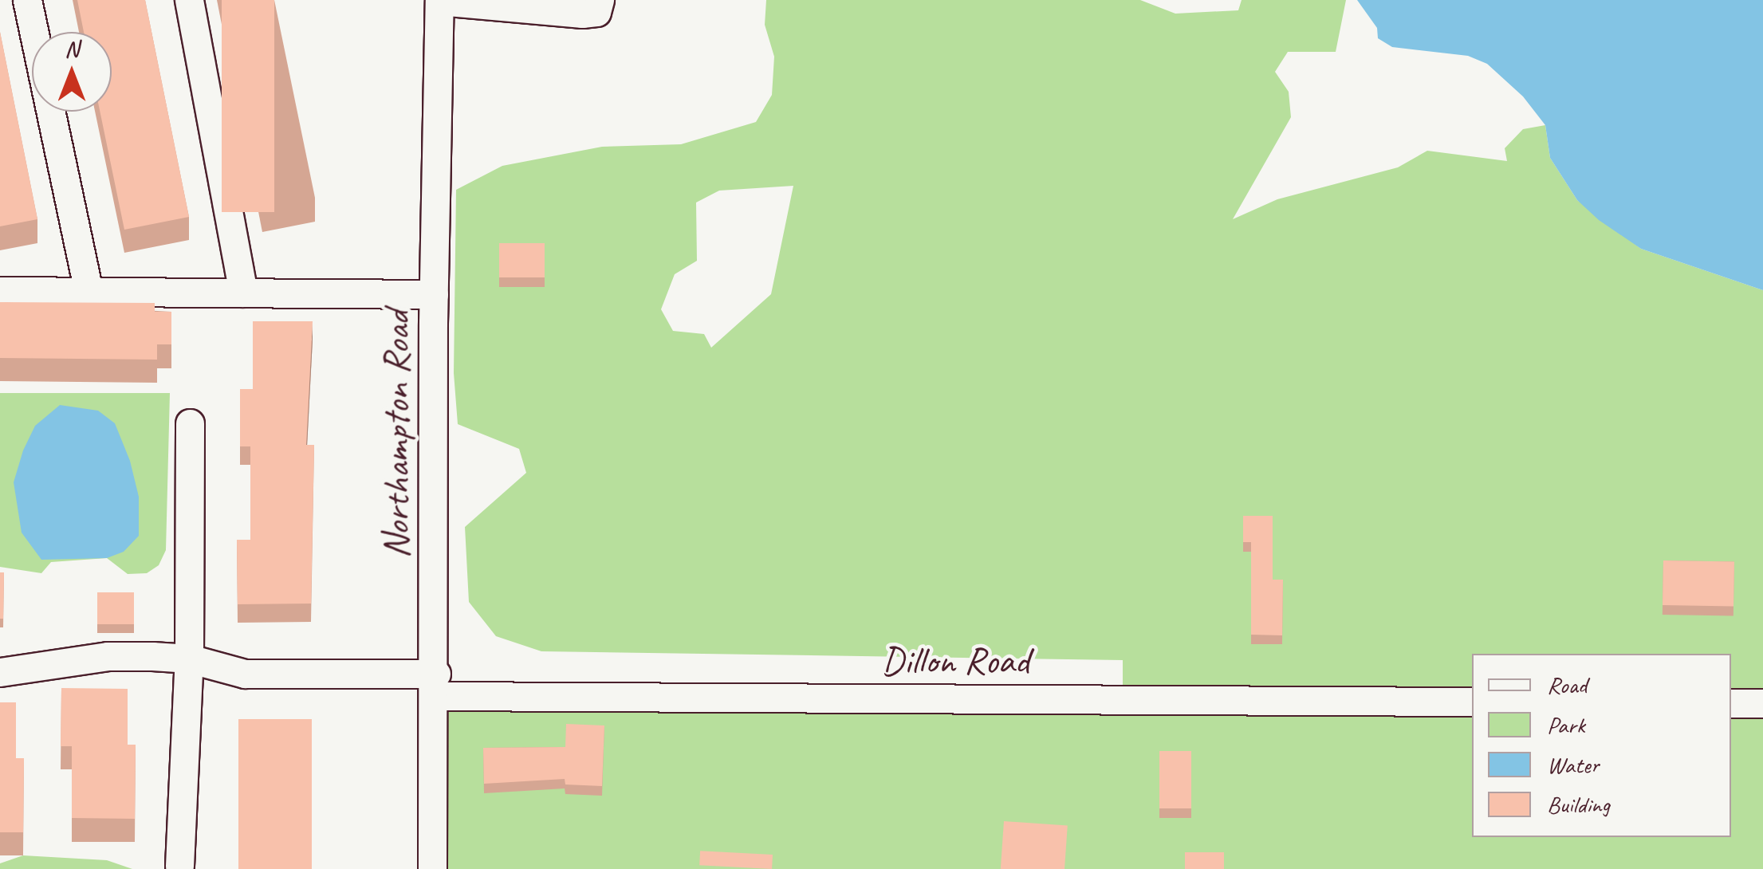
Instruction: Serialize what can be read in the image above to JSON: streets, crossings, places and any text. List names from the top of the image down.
{
  "streets": {
    "street": ["Northampton Road", "Dillon Road"]
  },
  "crossings": [
    ["Northampton Road", "Dillon Road"]
  ],
  "legend": [
    "Road",
    "Park",
    "Water",
    "Building"
  ],
  "north": "top"
}
